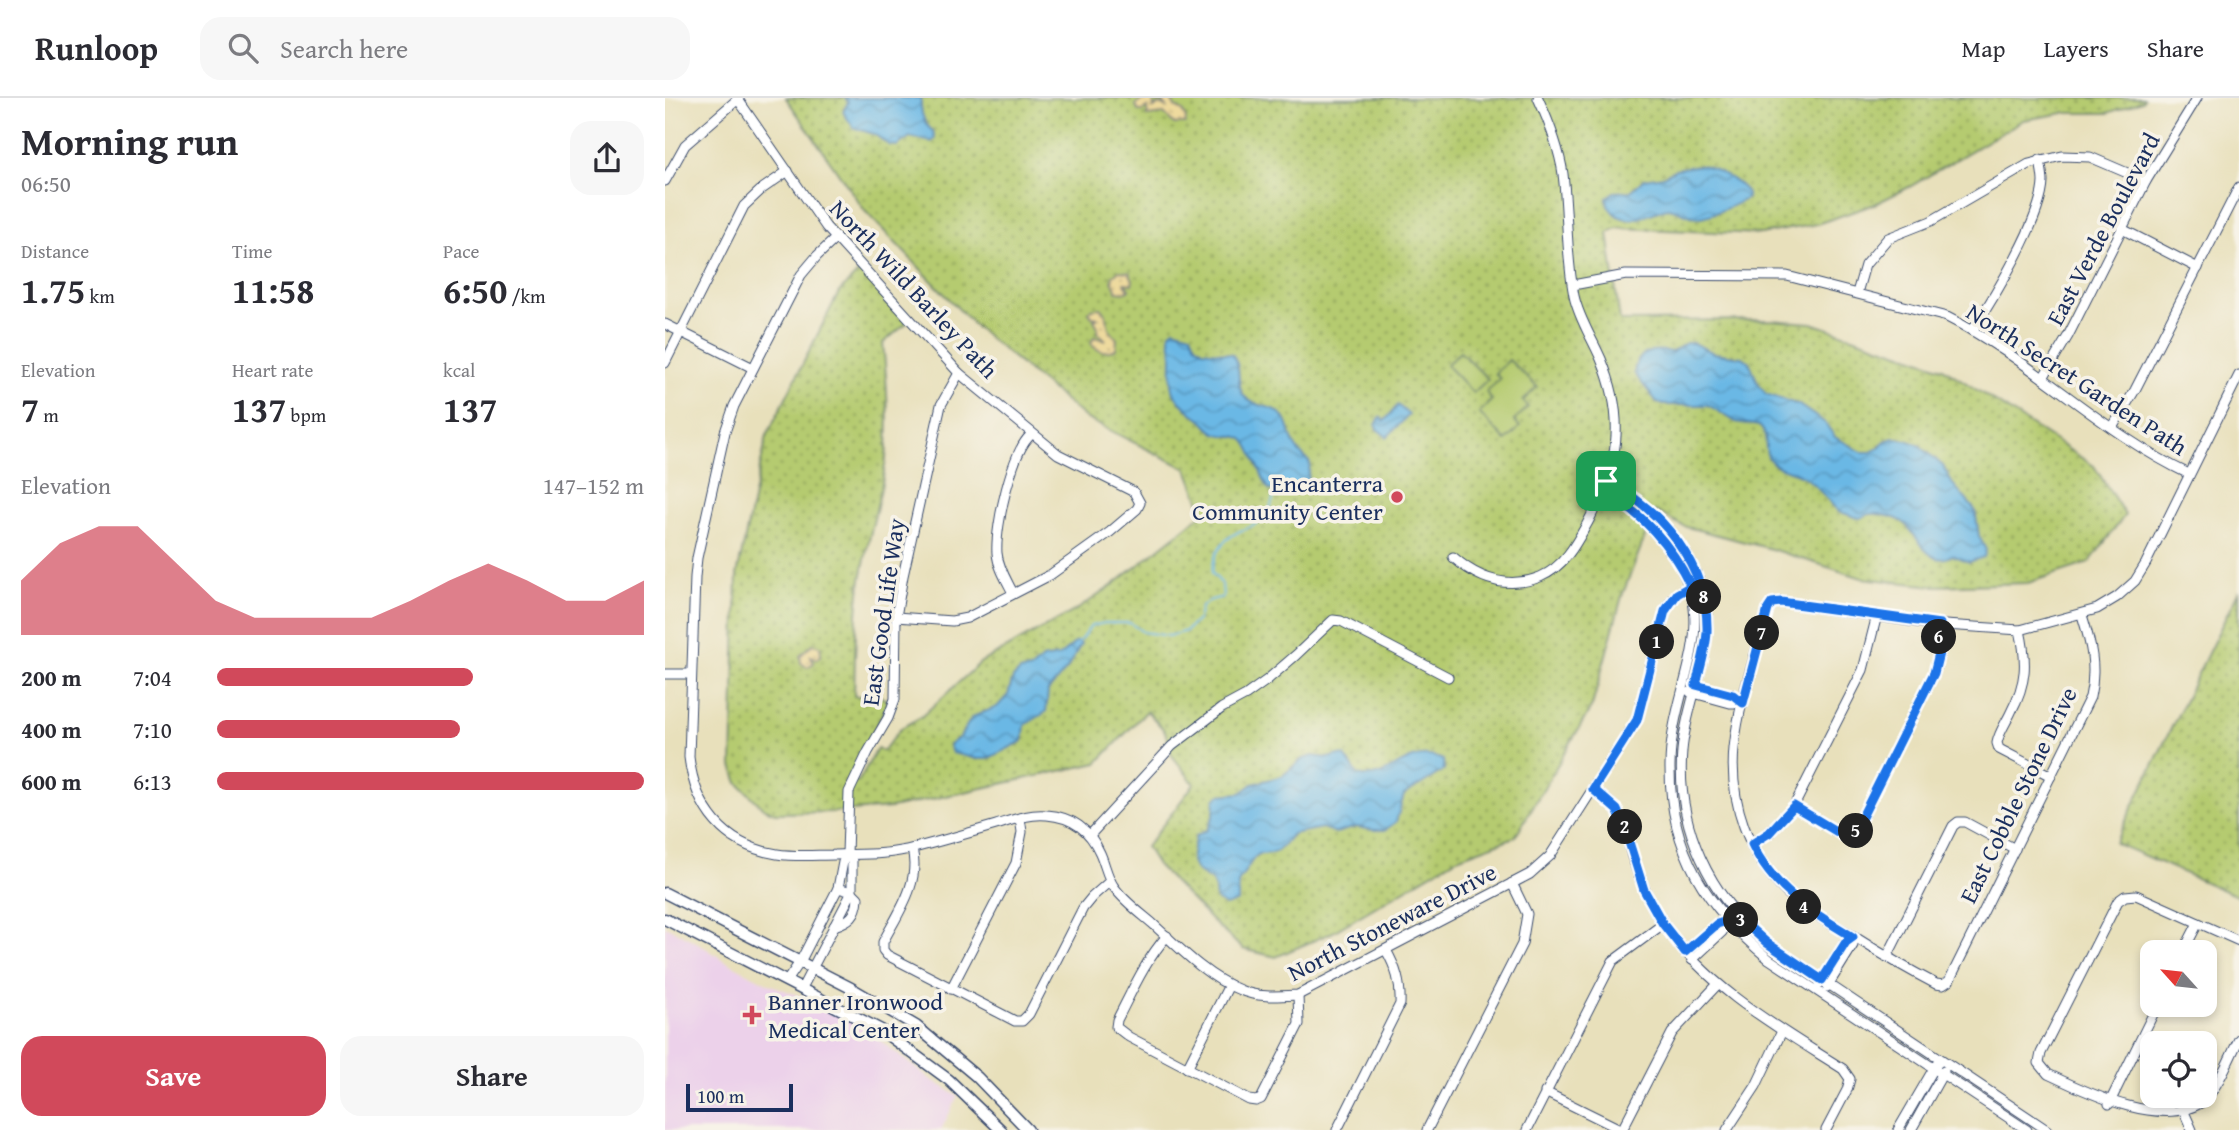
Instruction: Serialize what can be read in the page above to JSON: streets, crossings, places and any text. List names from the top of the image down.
{
  "streets": {
    "street": [
      "East Verde Boulevard",
      "North Wild Barley Path",
      "North Secret Garden Path",
      "East Good Life Way",
      "East Cobble Stone Drive",
      "North Stoneware Drive"
    ]
  },
  "crossings": [
    ["East Verde Boulevard", "North Secret Garden Path"],
    ["North Wild Barley Path", "East Good Life Way"]
  ],
  "places": {
    "other": ["Encanterra Community Center"],
    "health": ["Banner Ironwood Medical Center"]
  },
  "scale_bar": "100 m",
  "north": "top left",
  "page": {
    "header": "Runloop",
    "search": "Search here",
    "nav": ["Map", "Layers", "Share"],
    "heading": ["Morning run", "06:50"],
    "stats": [
      ["Distance", "1.75 km"],
      ["Time", "11:58"],
      ["Pace", "6:50 /km"],
      ["Elevation", "7 m"],
      ["Heart rate", "137 bpm"],
      ["kcal", "137"]
    ],
    "chart": ["Elevation", "147–152 m"],
    "pins": [
      "8",
      "7",
      "6",
      "1",
      "2",
      "5",
      "4",
      "3"
    ],
    "list": [
      {
        "name": "200 m",
        "note": "7:04"
      },
      {
        "name": "400 m",
        "note": "7:10"
      },
      {
        "name": "600 m",
        "note": "6:13"
      }
    ],
    "buttons": ["Save", "Share"],
    "scale": "100 m"
  }
}
